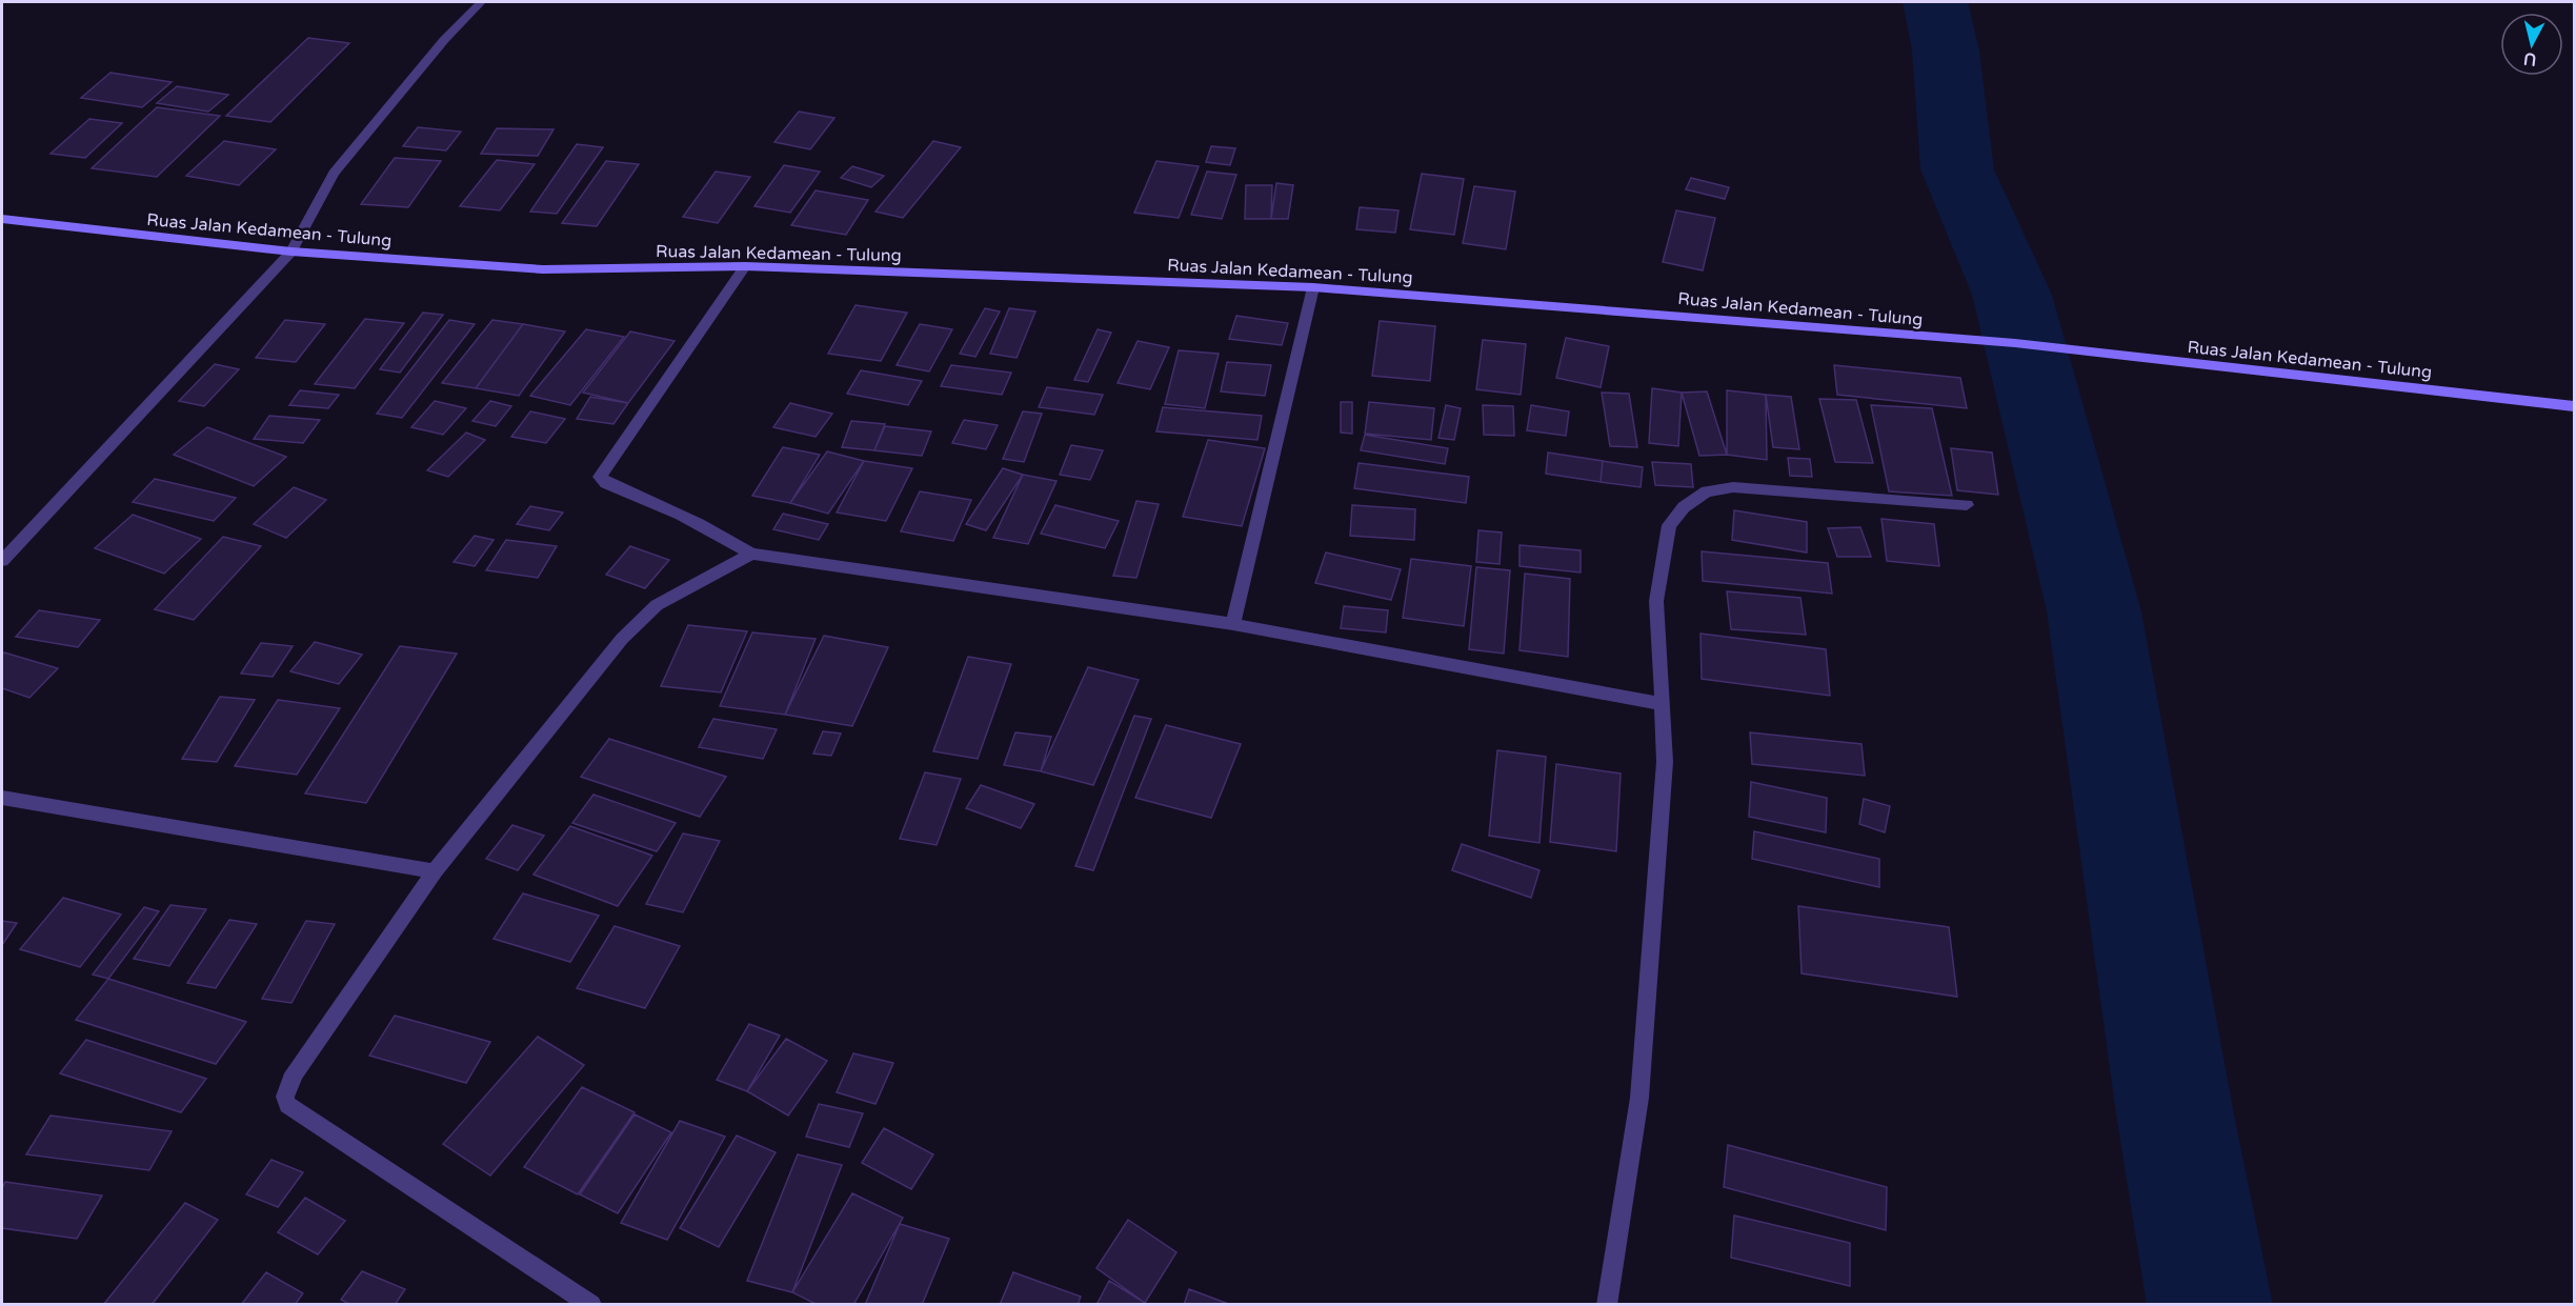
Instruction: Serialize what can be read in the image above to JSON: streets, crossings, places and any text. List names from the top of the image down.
{
  "streets": {
    "main road": ["Ruas Jalan Kedamean - Tulung"]
  },
  "north": "bottom"
}
